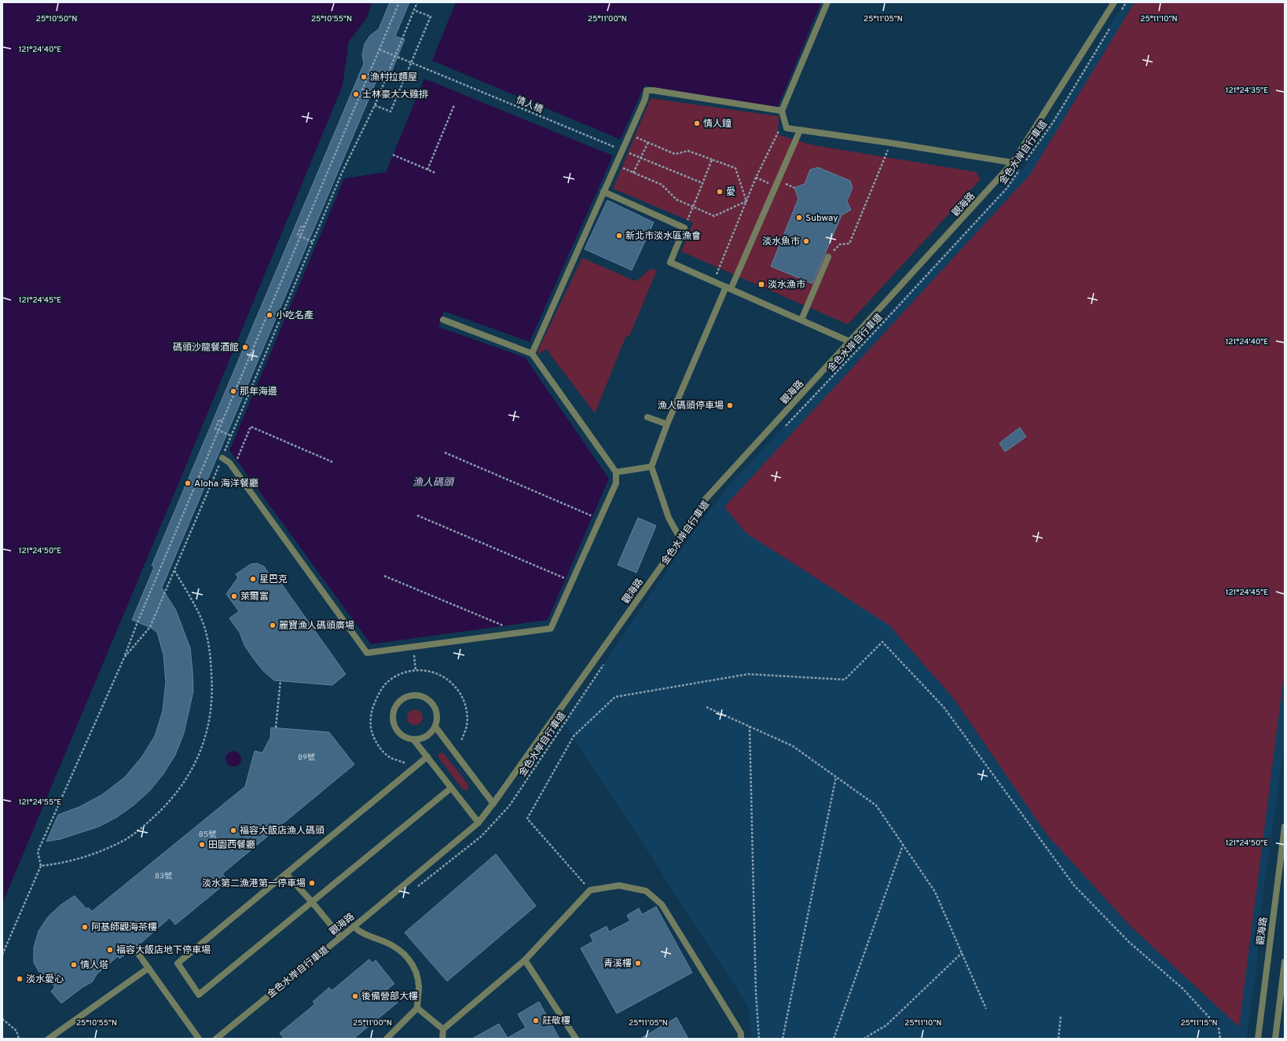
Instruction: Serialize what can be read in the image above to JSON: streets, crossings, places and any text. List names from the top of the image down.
{
  "streets": {
    "street": ["觀海路"],
    "path": ["情人橋", "金色水岸自行車道"]
  },
  "water": ["漁人碼頭"],
  "places": {
    "other": [
      "漁村拉麵屋",
      "士林豪大大雞排",
      "情人鐘",
      "愛",
      "Subway",
      "新北市淡水區漁會",
      "淡水魚市",
      "小吃名產",
      "碼頭沙龍餐酒館",
      "那年海邊",
      "漁人碼頭停車場",
      "Aloha 海洋餐廳",
      "星巴克",
      "萊爾富",
      "麗寶漁人碼頭廣場",
      "福容大飯店漁人碼頭",
      "田園西餐廳",
      "淡水第二漁港第一停車場",
      "阿基師觀海茶樓",
      "福容大飯店地下停車場",
      "青溪樓",
      "情人塔",
      "淡水愛心",
      "後備營部大樓",
      "莊敬樓"
    ],
    "transit": ["淡水漁市"]
  },
  "house_numbers": ["89號", "85號", "83號"],
  "coordinates": [
    "25°10'50\"N",
    "25°10'55\"N",
    "25°11'00\"N",
    "25°11'05\"N",
    "25°11'10\"N",
    "121°24'40\"E",
    "121°24'35\"E",
    "121°24'45\"E",
    "121°24'50\"E",
    "121°24'55\"E",
    "25°11'15\"N"
  ]
}
